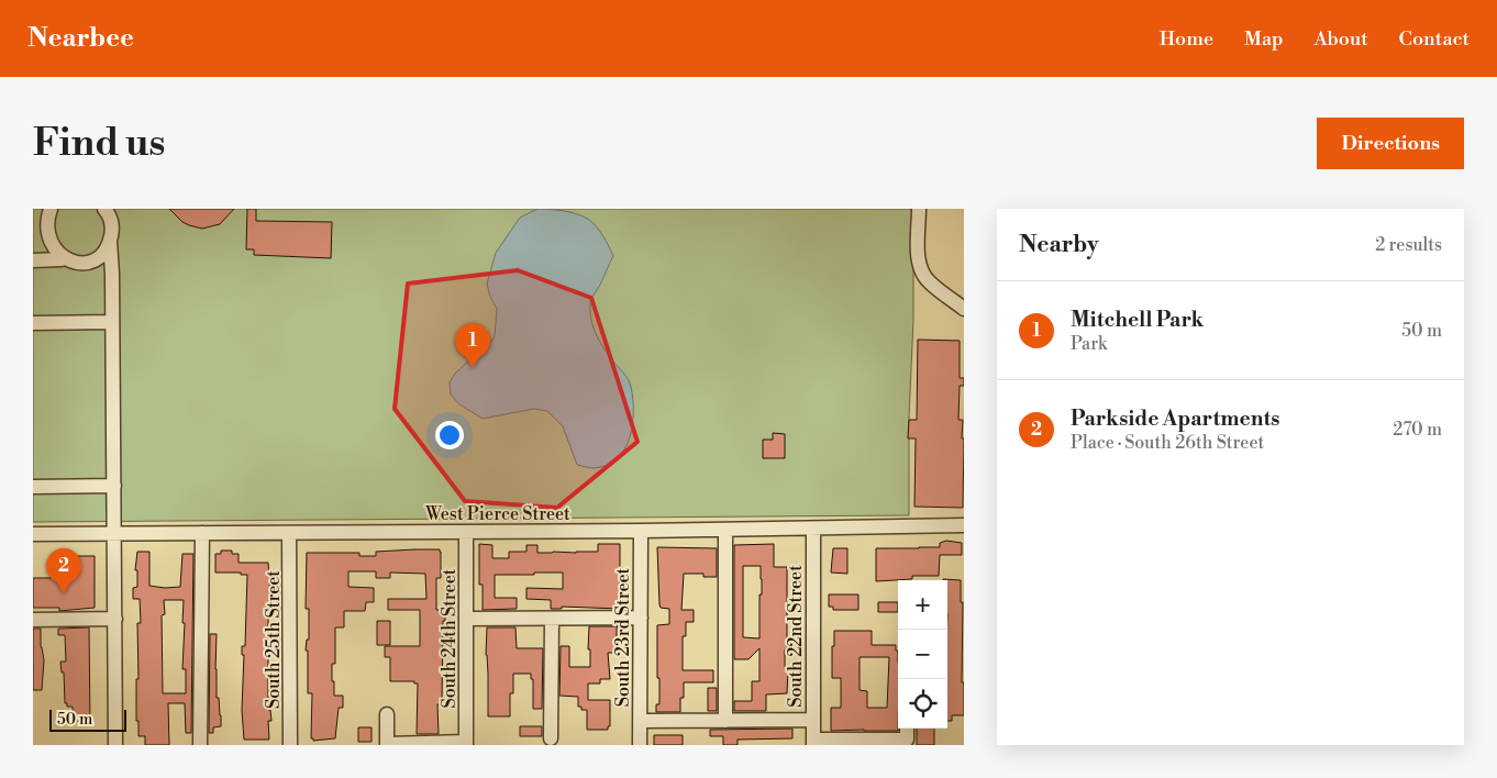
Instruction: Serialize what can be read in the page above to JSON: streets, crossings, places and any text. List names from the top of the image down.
{
  "streets": {
    "street": [
      "West Pierce Street",
      "South 22nd Street",
      "South 23rd Street",
      "South 24th Street",
      "South 25th Street"
    ]
  },
  "crossings": [
    ["West Pierce Street", "South 22nd Street"],
    ["West Pierce Street", "South 23rd Street"],
    ["West Pierce Street", "South 24th Street"],
    ["West Pierce Street", "South 25th Street"]
  ],
  "scale_bar": "50 m",
  "page": {
    "header": "Nearbee",
    "nav": [
      "Home",
      "Map",
      "About",
      "Contact"
    ],
    "buttons": "Directions",
    "title": "Find us",
    "heading": ["Nearby", "2 results"],
    "list": [
      {
        "mark": "1",
        "name": "Mitchell Park",
        "note": "Park",
        "value": "50 m"
      },
      {
        "mark": "2",
        "name": "Parkside Apartments",
        "note": "Place · South 26th Street",
        "value": "270 m"
      }
    ],
    "pins": ["1", "2"],
    "map_buttons": ["+", "−"],
    "scale": "50 m"
  }
}
